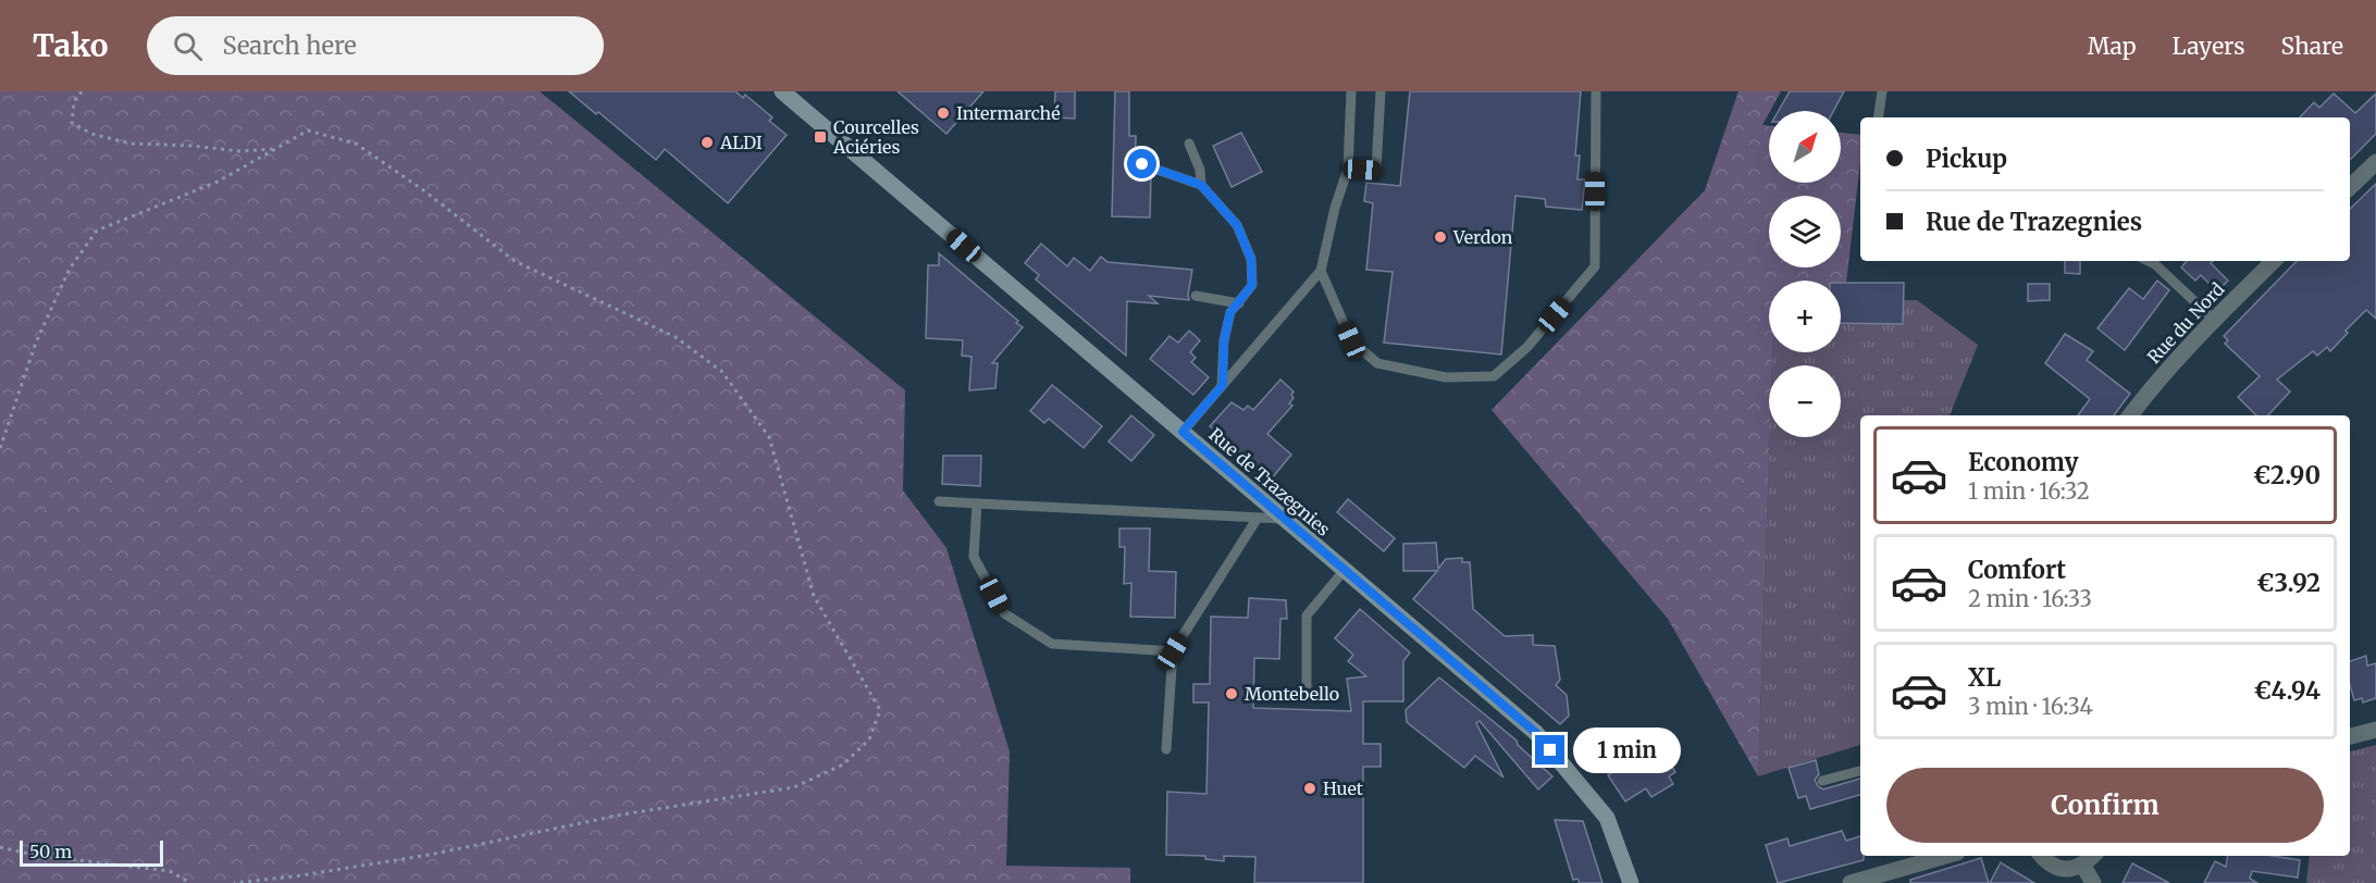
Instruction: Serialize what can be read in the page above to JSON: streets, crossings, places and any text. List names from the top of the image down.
{
  "streets": {
    "main road": ["Rue de Trazegnies"],
    "street": ["Rue du Nord"]
  },
  "places": {
    "other": [
      "Intermarché",
      "ALDI",
      "Verdon",
      "Montebello",
      "Huet"
    ],
    "transit": ["Courcelles Aciéries"]
  },
  "scale_bar": "50 m",
  "north": "top right",
  "page": {
    "header": "Tako",
    "search": "Search here",
    "nav": ["Map", "Layers", "Share"],
    "map_buttons": ["+", "−"],
    "banner": ["Pickup", "Rue de Trazegnies"],
    "list": [
      {
        "name": "Economy",
        "note": "1 min · 16:32",
        "value": "€2.90"
      },
      {
        "name": "Comfort",
        "note": "2 min · 16:33",
        "value": "€3.92"
      },
      {
        "name": "XL",
        "note": "3 min · 16:34",
        "value": "€4.94"
      }
    ],
    "bubble": "1 min",
    "buttons": "Confirm",
    "scale": "50 m"
  }
}
